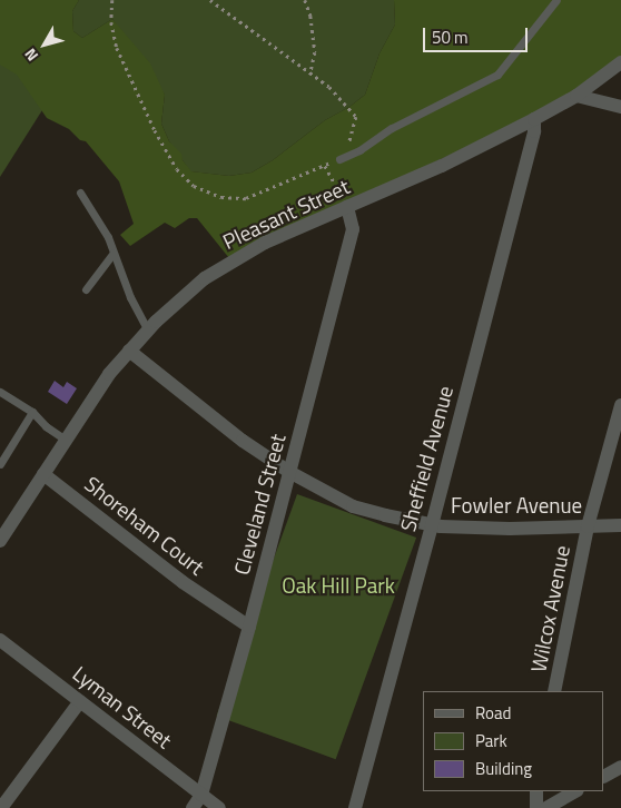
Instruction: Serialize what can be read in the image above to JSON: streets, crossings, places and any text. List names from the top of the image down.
{
  "streets": {
    "street": [
      "Pleasant Street",
      "Sheffield Avenue",
      "Cleveland Street",
      "Fowler Avenue",
      "Shoreham Court",
      "Wilcox Avenue",
      "Lyman Street"
    ]
  },
  "crossings": [
    ["Pleasant Street", "Sheffield Avenue"],
    ["Pleasant Street", "Cleveland Street"],
    ["Pleasant Street", "Fowler Avenue"],
    ["Pleasant Street", "Shoreham Court"],
    ["Sheffield Avenue", "Fowler Avenue"],
    ["Cleveland Street", "Fowler Avenue"],
    ["Cleveland Street", "Shoreham Court"],
    ["Cleveland Street", "Lyman Street"],
    ["Fowler Avenue", "Wilcox Avenue"]
  ],
  "parks": ["Oak Hill Park"],
  "legend": ["Road", "Park", "Building"],
  "scale_bar": "50 m",
  "north": "bottom left"
}
